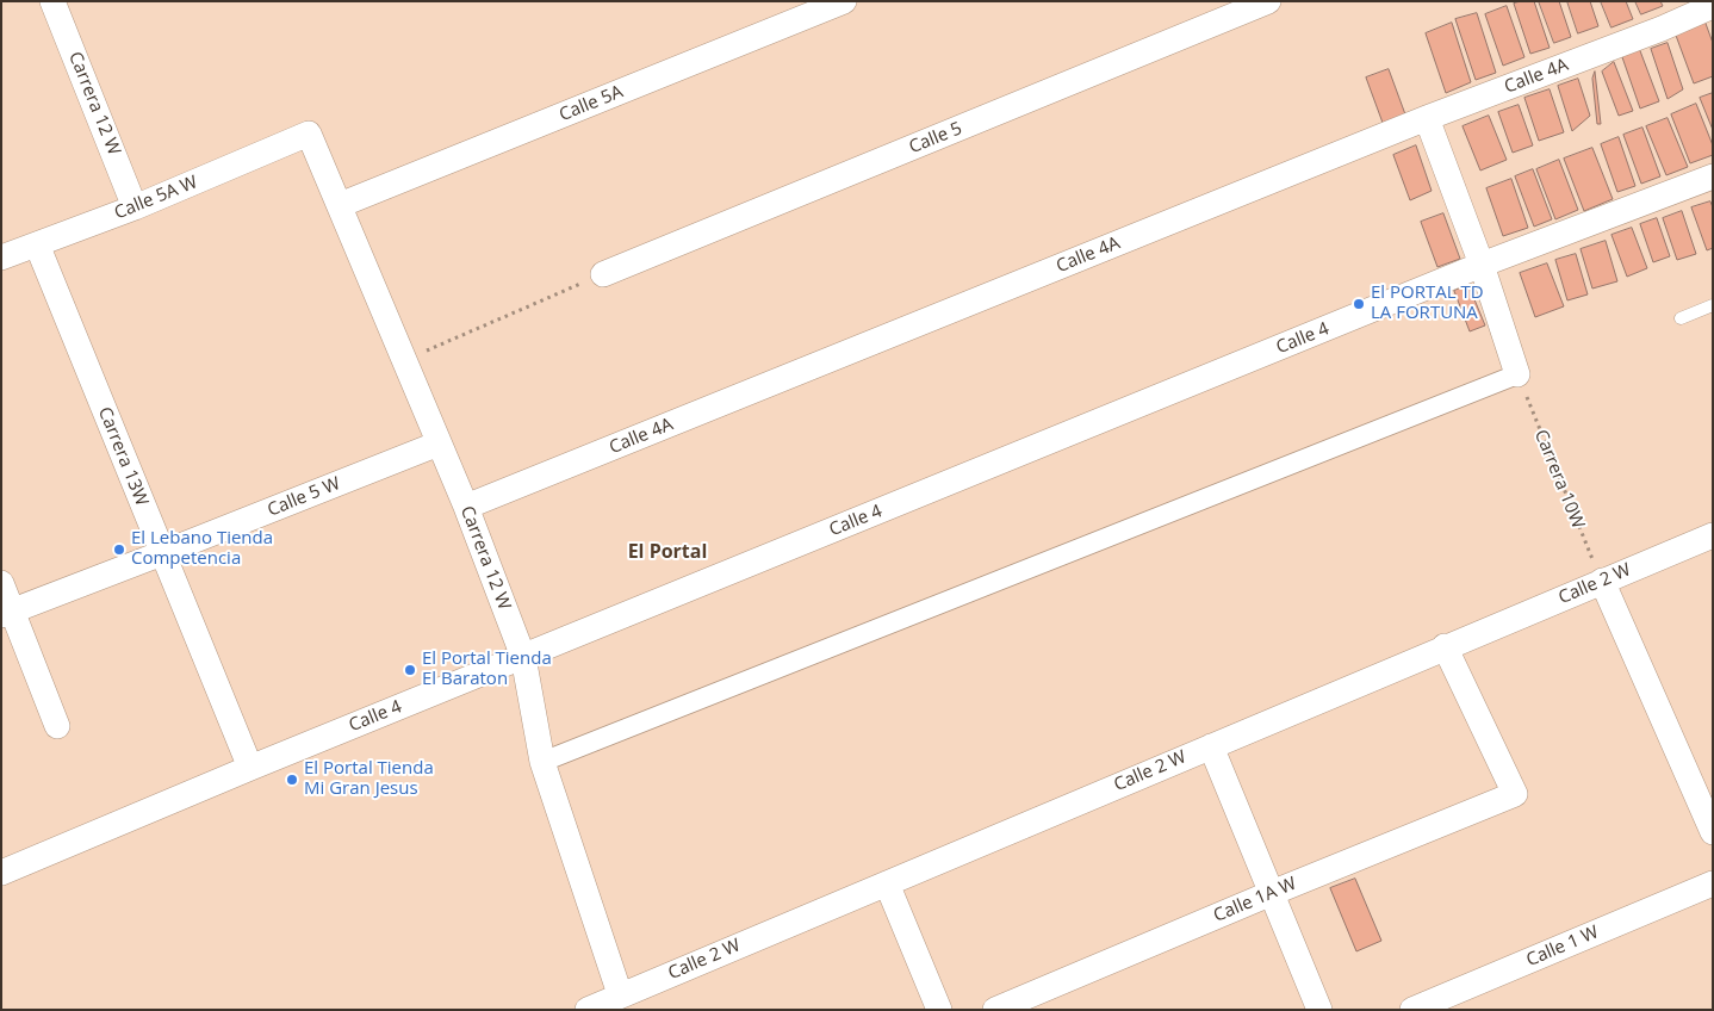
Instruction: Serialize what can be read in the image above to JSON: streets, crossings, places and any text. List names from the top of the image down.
{
  "streets": {
    "street": [
      "Calle 4A",
      "Carrera 12 W",
      "Calle 5A",
      "Calle 5",
      "Calle 5A W",
      "Calle 4",
      "Carrera 13W",
      "Calle 5 W",
      "Calle 2 W",
      "Calle 1A W",
      "Calle 1 W"
    ],
    "path": ["Carrera 10W"]
  },
  "crossings": [
    ["Calle 4A", "Carrera 12 W"],
    ["Carrera 12 W", "Calle 5A"],
    ["Carrera 12 W", "Calle 5A W"],
    ["Carrera 12 W", "Calle 4"],
    ["Carrera 12 W", "Calle 5 W"],
    ["Carrera 12 W", "Calle 2 W"],
    ["Calle 5A W", "Carrera 13W"],
    ["Calle 4", "Carrera 13W"],
    ["Carrera 13W", "Calle 5 W"],
    ["Carrera 10W", "Calle 2 W"],
    ["Calle 2 W", "Calle 1A W"]
  ],
  "districts": ["El Portal"],
  "places": [
    "El PORTAL TD LA FORTUNA",
    "El Lebano Tienda Competencia",
    "El Portal Tienda El Baraton",
    "El Portal Tienda Mi Gran Jesus"
  ]
}
